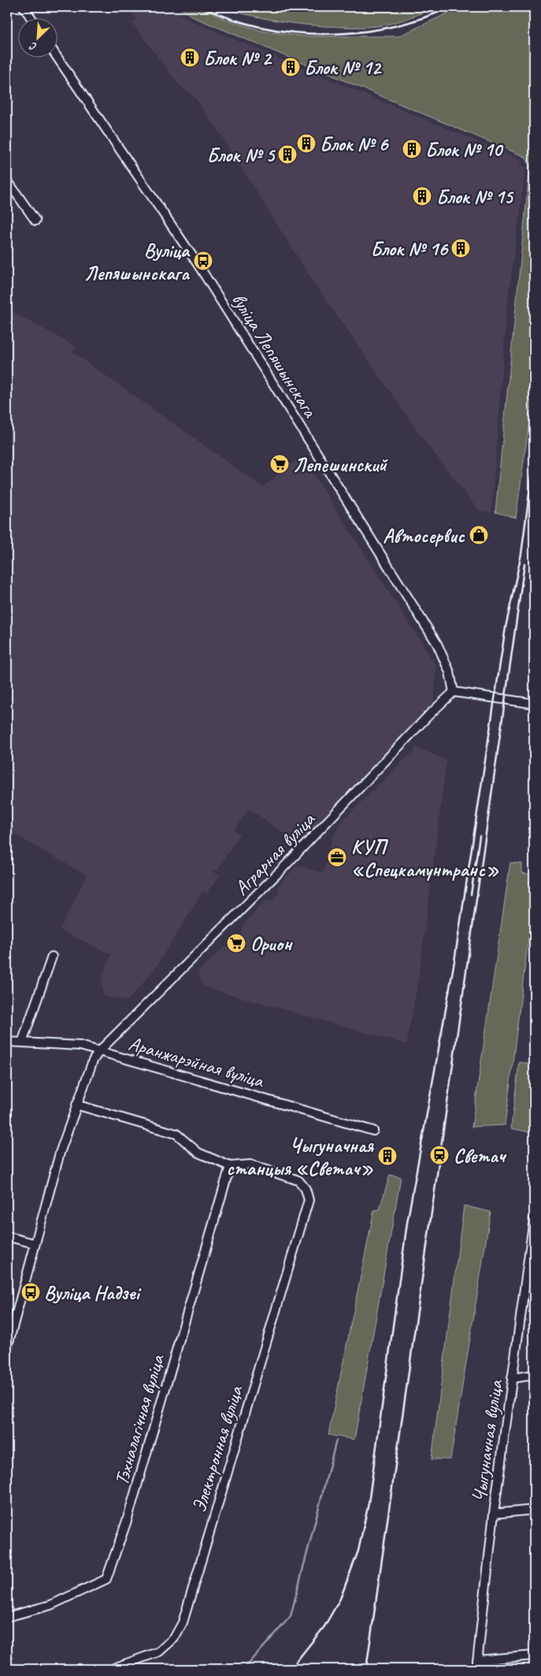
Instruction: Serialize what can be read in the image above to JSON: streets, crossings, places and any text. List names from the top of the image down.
{
  "streets": {
    "street": [
      "вуліца Лепяшынскага",
      "Аграрная вуліца",
      "Аранжарэйная вуліца",
      "Тэхналагічная вуліца",
      "Чыгуначная вуліца",
      "Электронная вуліца"
    ]
  },
  "crossings": [
    ["вуліца Лепяшынскага", "Аграрная вуліца"],
    ["Аграрная вуліца", "Аранжарэйная вуліца"],
    ["Тэхналагічная вуліца", "Электронная вуліца"]
  ],
  "places": {
    "building": [
      "Блок № 2",
      "Блок № 12",
      "Блок № 6",
      "Блок № 10",
      "Блок № 5",
      "Блок № 15",
      "Блок № 16",
      "Чыгуначная станцыя «Светач»"
    ],
    "bus stop": ["Вуліца Лепяшынскага", "Вуліца Надзеі"],
    "supermarket": ["Лепешинский", "Орион"],
    "shop": ["Автосервис"],
    "office": ["КУП «Спецкамунтранс»"],
    "station": ["Светач"]
  },
  "north": "bottom left"
}
